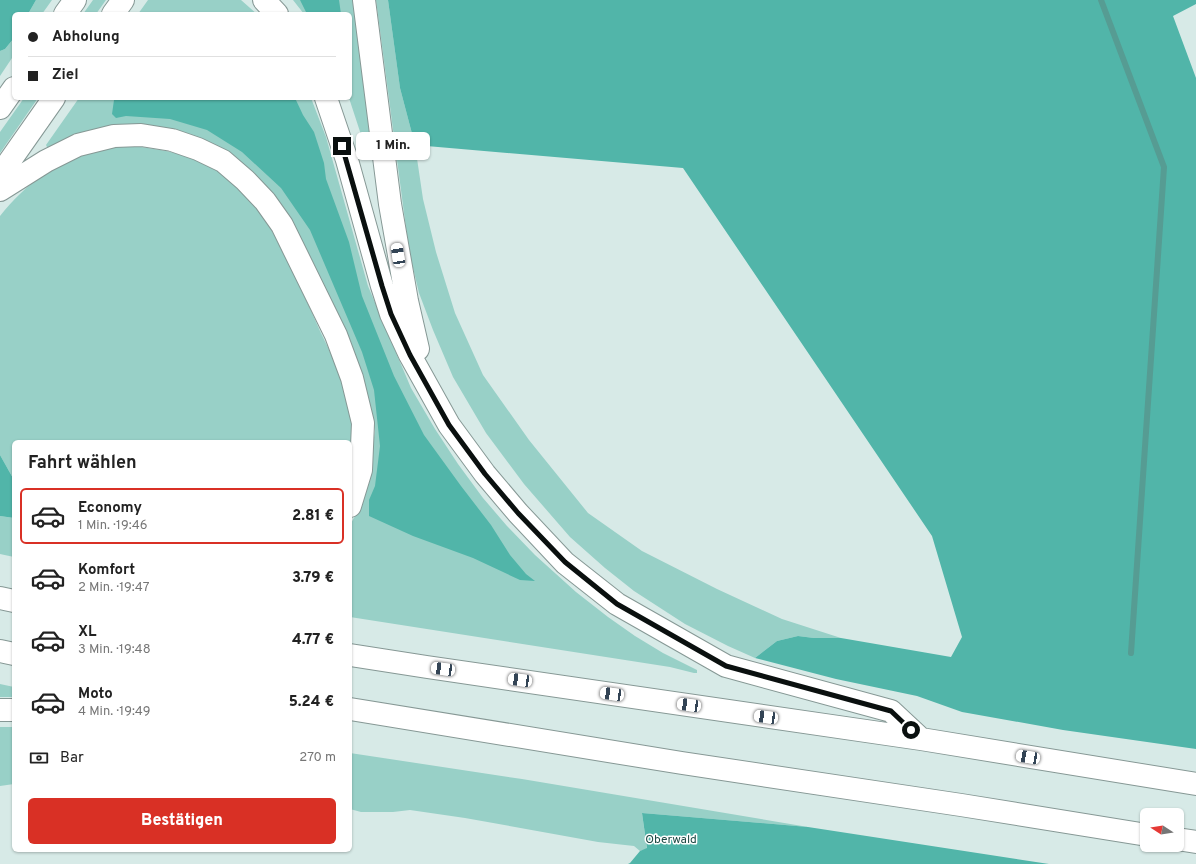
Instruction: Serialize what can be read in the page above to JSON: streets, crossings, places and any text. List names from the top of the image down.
{
  "parks": ["Oberwald"],
  "north": "left",
  "page": {
    "banner": ["Abholung", "Ziel"],
    "bubble": "1 Min.",
    "heading": "Fahrt wählen",
    "list": [
      {
        "name": "Economy",
        "note": "1 Min. · 19:46",
        "value": "2.81 €"
      },
      {
        "name": "Komfort",
        "note": "2 Min. · 19:47",
        "value": "3.79 €"
      },
      {
        "name": "XL",
        "note": "3 Min. · 19:48",
        "value": "4.77 €"
      },
      {
        "name": "Moto",
        "note": "4 Min. · 19:49",
        "value": "5.24 €"
      }
    ],
    "pay": ["Bar", "270 m"],
    "buttons": "Bestätigen"
  }
}
